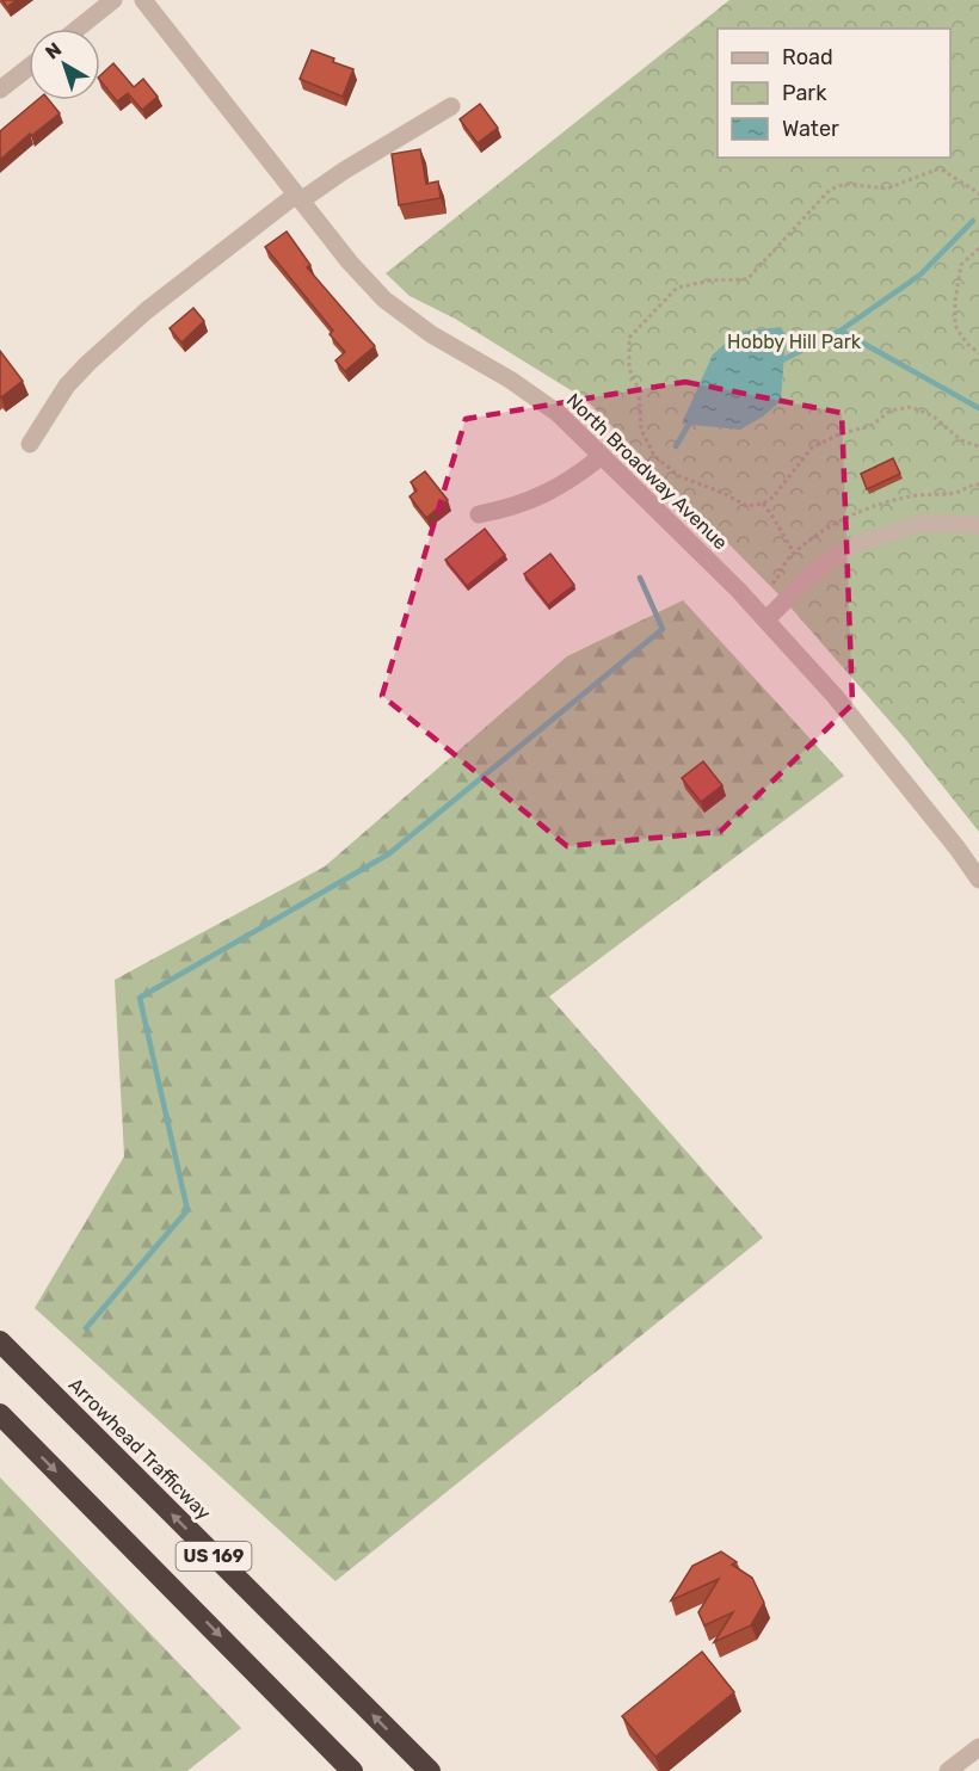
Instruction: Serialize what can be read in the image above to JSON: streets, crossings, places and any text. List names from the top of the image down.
{
  "streets": {
    "highway": ["Arrowhead Trafficway", "US 169"],
    "street": ["North Broadway Avenue"]
  },
  "parks": ["Hobby Hill Park"],
  "legend": ["Road", "Park", "Water"],
  "north": "top left"
}
